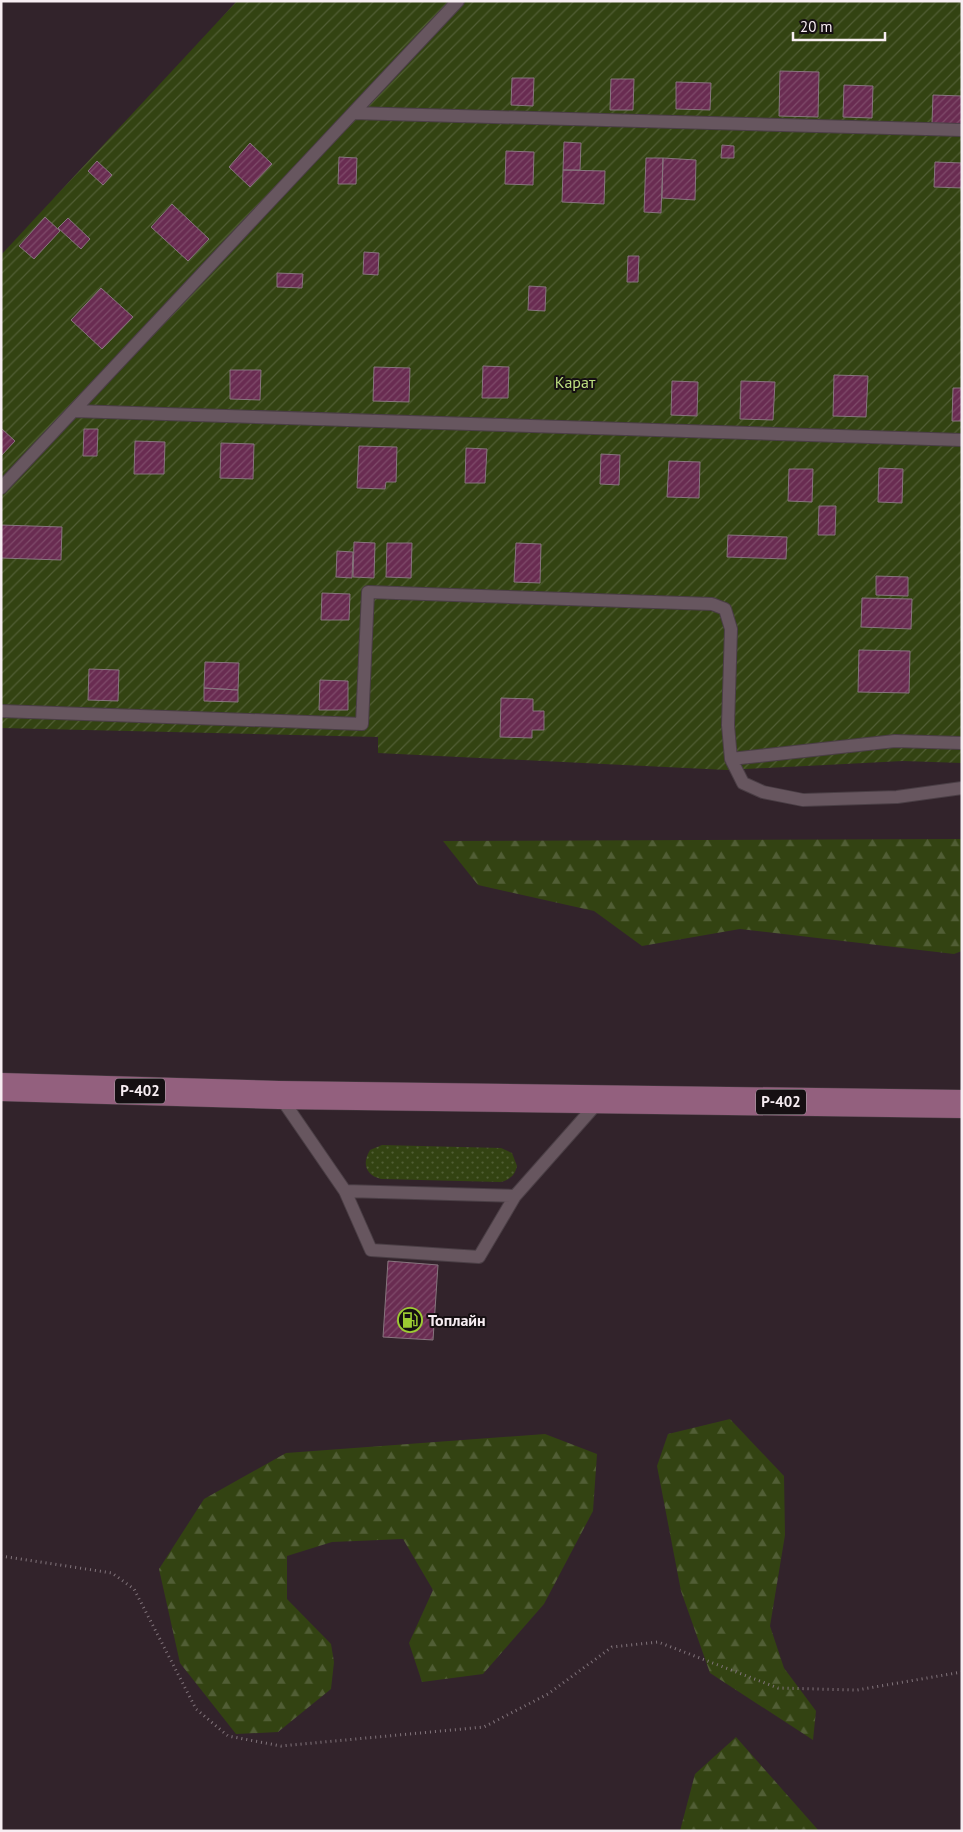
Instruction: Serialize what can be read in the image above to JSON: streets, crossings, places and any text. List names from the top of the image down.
{
  "streets": {
    "main road": ["Р-402"]
  },
  "parks": ["Карат"],
  "places": {
    "fuel station": ["Топлайн"]
  },
  "scale_bar": "20 m"
}
